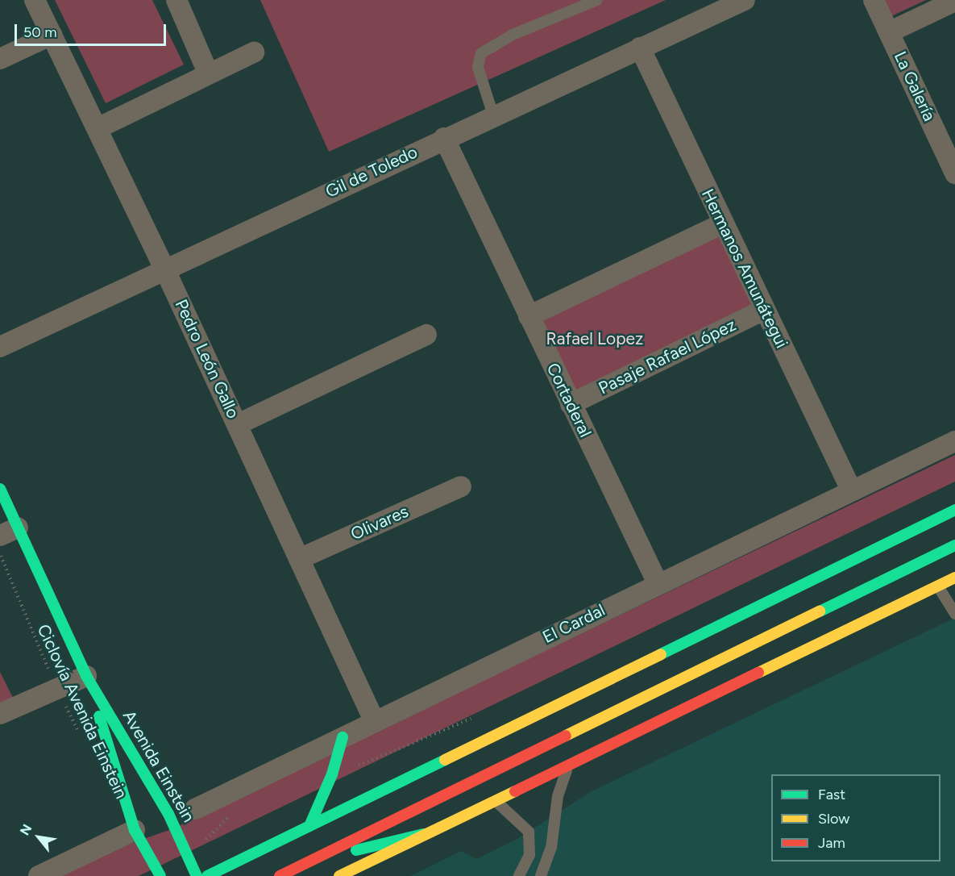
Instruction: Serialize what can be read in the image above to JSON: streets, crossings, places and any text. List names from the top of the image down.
{
  "streets": {
    "main road": ["Avenida Einstein"],
    "street": [
      "La Galería",
      "Gil de Toledo",
      "Hermanos Amunátegui",
      "Pasaje Rafael López",
      "Pedro León Gallo",
      "Cortaderal",
      "Olivares",
      "El Cardal"
    ],
    "path": ["Ciclovía Avenida Einstein"]
  },
  "crossings": [
    ["Gil de Toledo", "Hermanos Amunátegui"],
    ["Gil de Toledo", "Pedro León Gallo"],
    ["Gil de Toledo", "Cortaderal"],
    ["Hermanos Amunátegui", "Pasaje Rafael López"],
    ["Hermanos Amunátegui", "El Cardal"],
    ["Pasaje Rafael López", "Cortaderal"],
    ["Pedro León Gallo", "Olivares"],
    ["Pedro León Gallo", "El Cardal"],
    ["Cortaderal", "El Cardal"]
  ],
  "parks": ["Rafael Lopez"],
  "legend": ["Fast", "Slow", "Jam"],
  "scale_bar": "50 m",
  "north": "top left"
}
